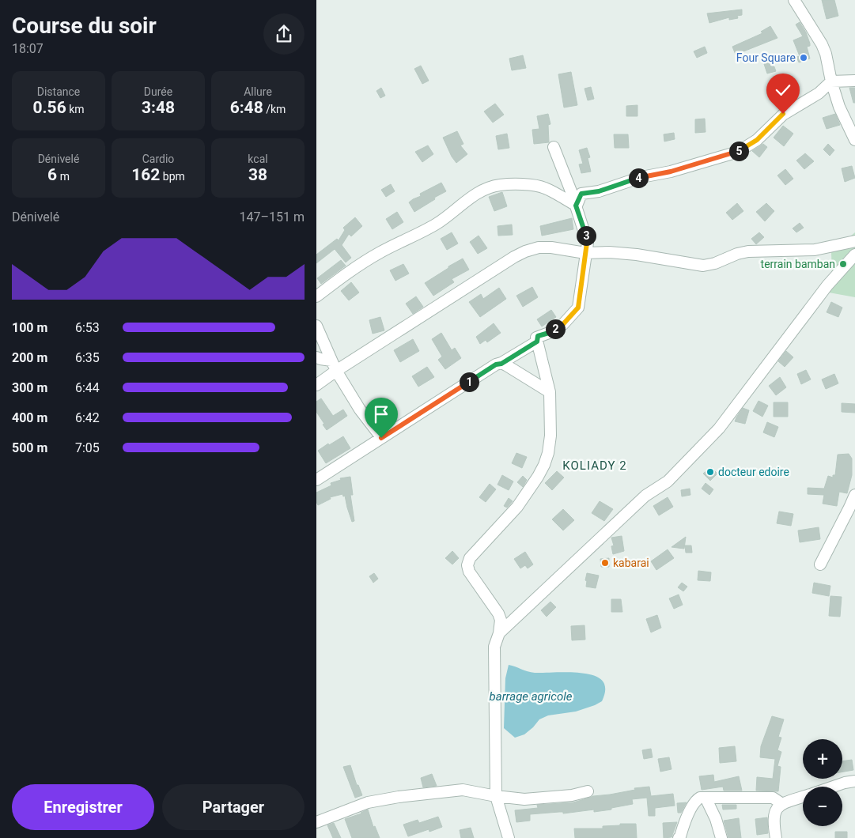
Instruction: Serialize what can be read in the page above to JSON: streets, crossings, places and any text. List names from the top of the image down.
{
  "districts": ["KOLIADY 2"],
  "water": ["barrage agricole"],
  "places": [
    "Four Square",
    "terrain bamban",
    "docteur edoire",
    "kabarai"
  ],
  "page": {
    "heading": ["Course du soir", "18:07"],
    "stats": [
      ["Distance", "0.56 km"],
      ["Durée", "3:48"],
      ["Allure", "6:48 /km"],
      ["Dénivelé", "6 m"],
      ["Cardio", "162 bpm"],
      ["kcal", "38"]
    ],
    "pins": [
      "5",
      "4",
      "3",
      "2",
      "1"
    ],
    "chart": ["Dénivelé", "147–151 m"],
    "list": [
      {
        "name": "100 m",
        "note": "6:53"
      },
      {
        "name": "200 m",
        "note": "6:35"
      },
      {
        "name": "300 m",
        "note": "6:44"
      },
      {
        "name": "400 m",
        "note": "6:42"
      },
      {
        "name": "500 m",
        "note": "7:05"
      }
    ],
    "map_buttons": ["+", "−"],
    "buttons": ["Enregistrer", "Partager"]
  }
}
